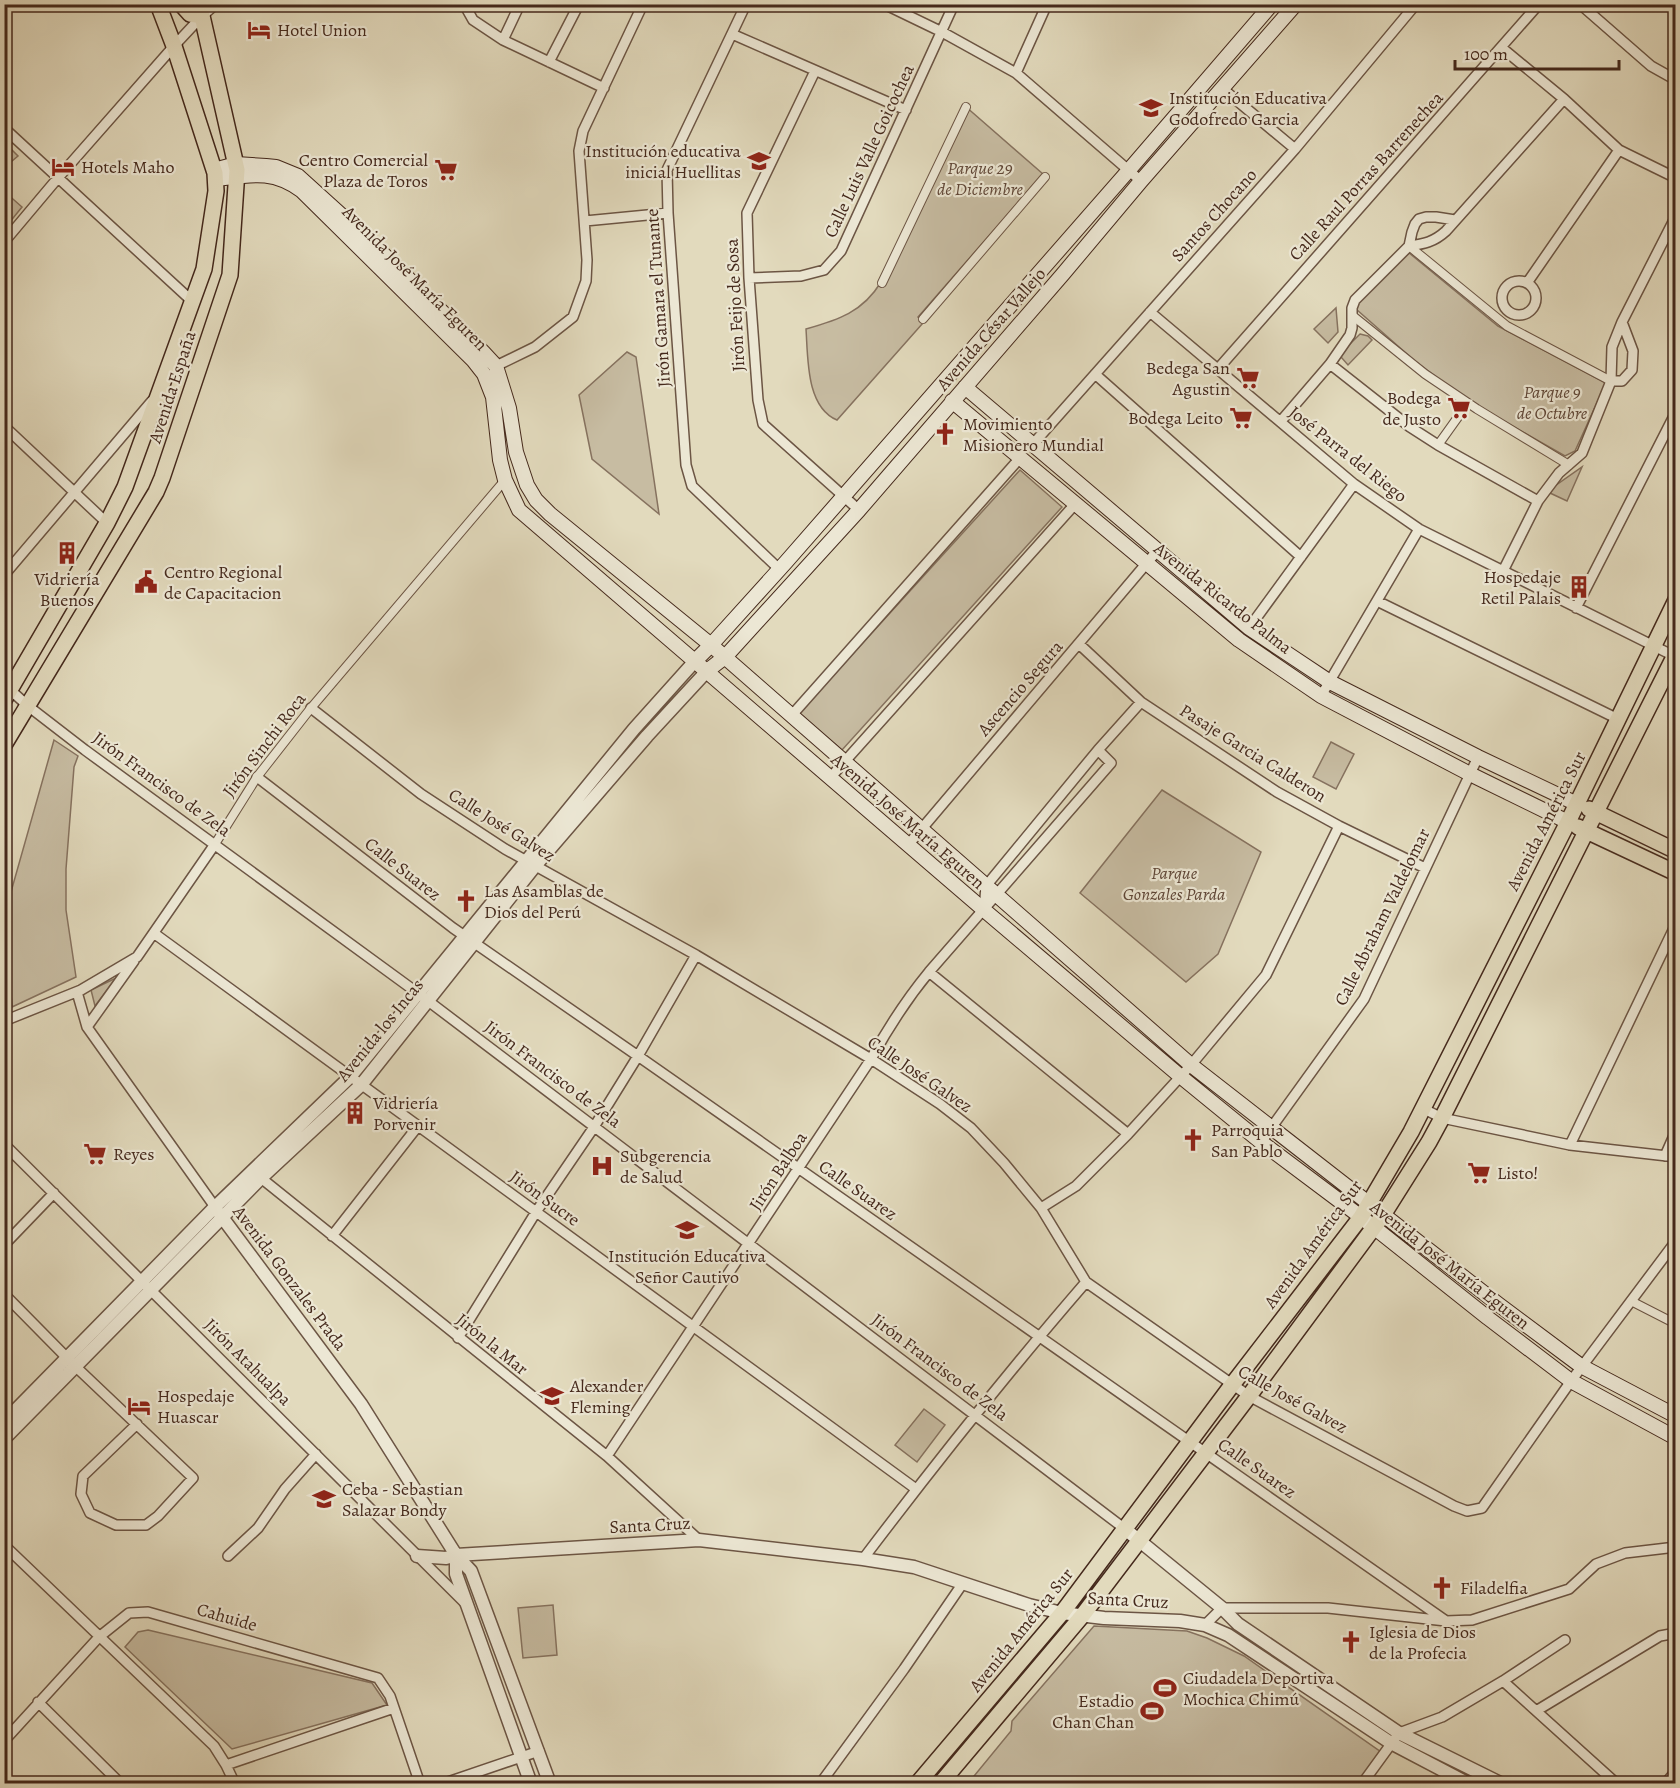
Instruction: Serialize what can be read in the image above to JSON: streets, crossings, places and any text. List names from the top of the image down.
{
  "streets": {
    "main road": [
      "Avenida José María Eguren",
      "Avenida César Vallejo",
      "Avenida España",
      "Avenida Ricardo Palma",
      "Avenida América Sur"
    ],
    "street": [
      "Calle Luis Valle Goicochea",
      "Calle Raul Porras Barrenechea",
      "Santos Chocano",
      "Jirón Gamara el Tunante",
      "Jirón Feijo de Sosa",
      "José Parra del Riego",
      "Ascencio Segura",
      "Jirón Sinchi Roca",
      "Pasaje Garcia Calderon",
      "Jirón Francisco de Zela",
      "Calle José Galvez",
      "Calle Suarez",
      "Calle Abraham Valdelomar",
      "Avenida los Incas",
      "Jirón Balboa",
      "Jirón Sucre",
      "Avenida Gonzales Prada",
      "Jirón la Mar",
      "Jirón Atahualpa",
      "Santa Cruz",
      "Cahuide"
    ]
  },
  "crossings": [
    ["Calle Luis Valle Goicochea", "Jirón Feijo de Sosa"],
    ["Calle Raul Porras Barrenechea", "José Parra del Riego"],
    ["Santos Chocano", "José Parra del Riego"],
    ["Santos Chocano", "Avenida Ricardo Palma"],
    ["Avenida José María Eguren", "Avenida César Vallejo"],
    ["Avenida José María Eguren", "Avenida España"],
    ["Avenida José María Eguren", "Ascencio Segura"],
    ["Avenida José María Eguren", "Jirón Sinchi Roca"],
    ["Avenida José María Eguren", "Avenida América Sur"],
    ["Avenida José María Eguren", "Calle José Galvez"],
    ["Avenida José María Eguren", "Calle Abraham Valdelomar"],
    ["Avenida José María Eguren", "Avenida los Incas"],
    ["Avenida José María Eguren", "Jirón Balboa"],
    ["Jirón Gamara el Tunante", "Avenida César Vallejo"],
    ["Jirón Feijo de Sosa", "Avenida César Vallejo"],
    ["Avenida César Vallejo", "Avenida Ricardo Palma"],
    ["Avenida César Vallejo", "Avenida los Incas"],
    ["Avenida España", "Jirón Francisco de Zela"],
    ["José Parra del Riego", "Avenida América Sur"],
    ["Avenida Ricardo Palma", "Ascencio Segura"],
    ["Avenida Ricardo Palma", "Avenida América Sur"],
    ["Avenida Ricardo Palma", "Calle Abraham Valdelomar"],
    ["Ascencio Segura", "Pasaje Garcia Calderon"],
    ["Jirón Sinchi Roca", "Jirón Francisco de Zela"],
    ["Jirón Sinchi Roca", "Calle José Galvez"],
    ["Jirón Sinchi Roca", "Calle Suarez"],
    ["Jirón Sinchi Roca", "Jirón Sucre"],
    ["Jirón Sinchi Roca", "Avenida Gonzales Prada"],
    ["Pasaje Garcia Calderon", "Calle Abraham Valdelomar"],
    ["Jirón Francisco de Zela", "Avenida América Sur"],
    ["Jirón Francisco de Zela", "Avenida los Incas"],
    ["Jirón Francisco de Zela", "Jirón Balboa"],
    ["Avenida América Sur", "Calle José Galvez"],
    ["Avenida América Sur", "Calle Suarez"],
    ["Avenida América Sur", "Santa Cruz"],
    ["Calle José Galvez", "Avenida los Incas"],
    ["Calle José Galvez", "Jirón Balboa"],
    ["Calle Suarez", "Avenida los Incas"],
    ["Calle Suarez", "Jirón Balboa"],
    ["Avenida los Incas", "Jirón Sucre"],
    ["Avenida los Incas", "Avenida Gonzales Prada"],
    ["Avenida los Incas", "Jirón la Mar"],
    ["Avenida los Incas", "Jirón Atahualpa"],
    ["Jirón Balboa", "Jirón Sucre"],
    ["Jirón Balboa", "Jirón la Mar"],
    ["Avenida Gonzales Prada", "Jirón Atahualpa"],
    ["Avenida Gonzales Prada", "Santa Cruz"],
    ["Jirón la Mar", "Santa Cruz"],
    ["Jirón Atahualpa", "Santa Cruz"]
  ],
  "parks": ["Parque 29 de Diciembre", "Parque 9 de Octubre", "Parque Gonzales Parda"],
  "places": {
    "hotel": ["Hotel Union", "Hotels Maho", "Hospedaje Huascar"],
    "school or university": [
      "Institución Educativa Godofredo Garcia",
      "Institución educativa inicial Huellitas",
      "Institución Educativa Señor Cautivo",
      "Alexander Fleming",
      "Ceba - Sebastian Salazar Bondy"
    ],
    "supermarket": [
      "Centro Comercial Plaza de Toros",
      "Bedega San Agustin",
      "Bodega de Justo",
      "Bodega Leito",
      "Reyes",
      "Listo!"
    ],
    "church": [
      "Movimiento Misionero Mundial",
      "Las Asamblas de Dios del Perú",
      "Parroquia San Pablo",
      "Filadelfia",
      "Iglesia de Dios de la Profecia"
    ],
    "building": ["Vidriería Buenos", "Hospedaje Retil Palais", "Vidriería Porvenir"],
    "public building": ["Centro Regional de Capacitacion"],
    "hospital": ["Subgerencia de Salud"],
    "sports": ["Ciudadela Deportiva Mochica Chimú", "Estadio Chan Chan"]
  },
  "scale_bar": "100 m"
}
